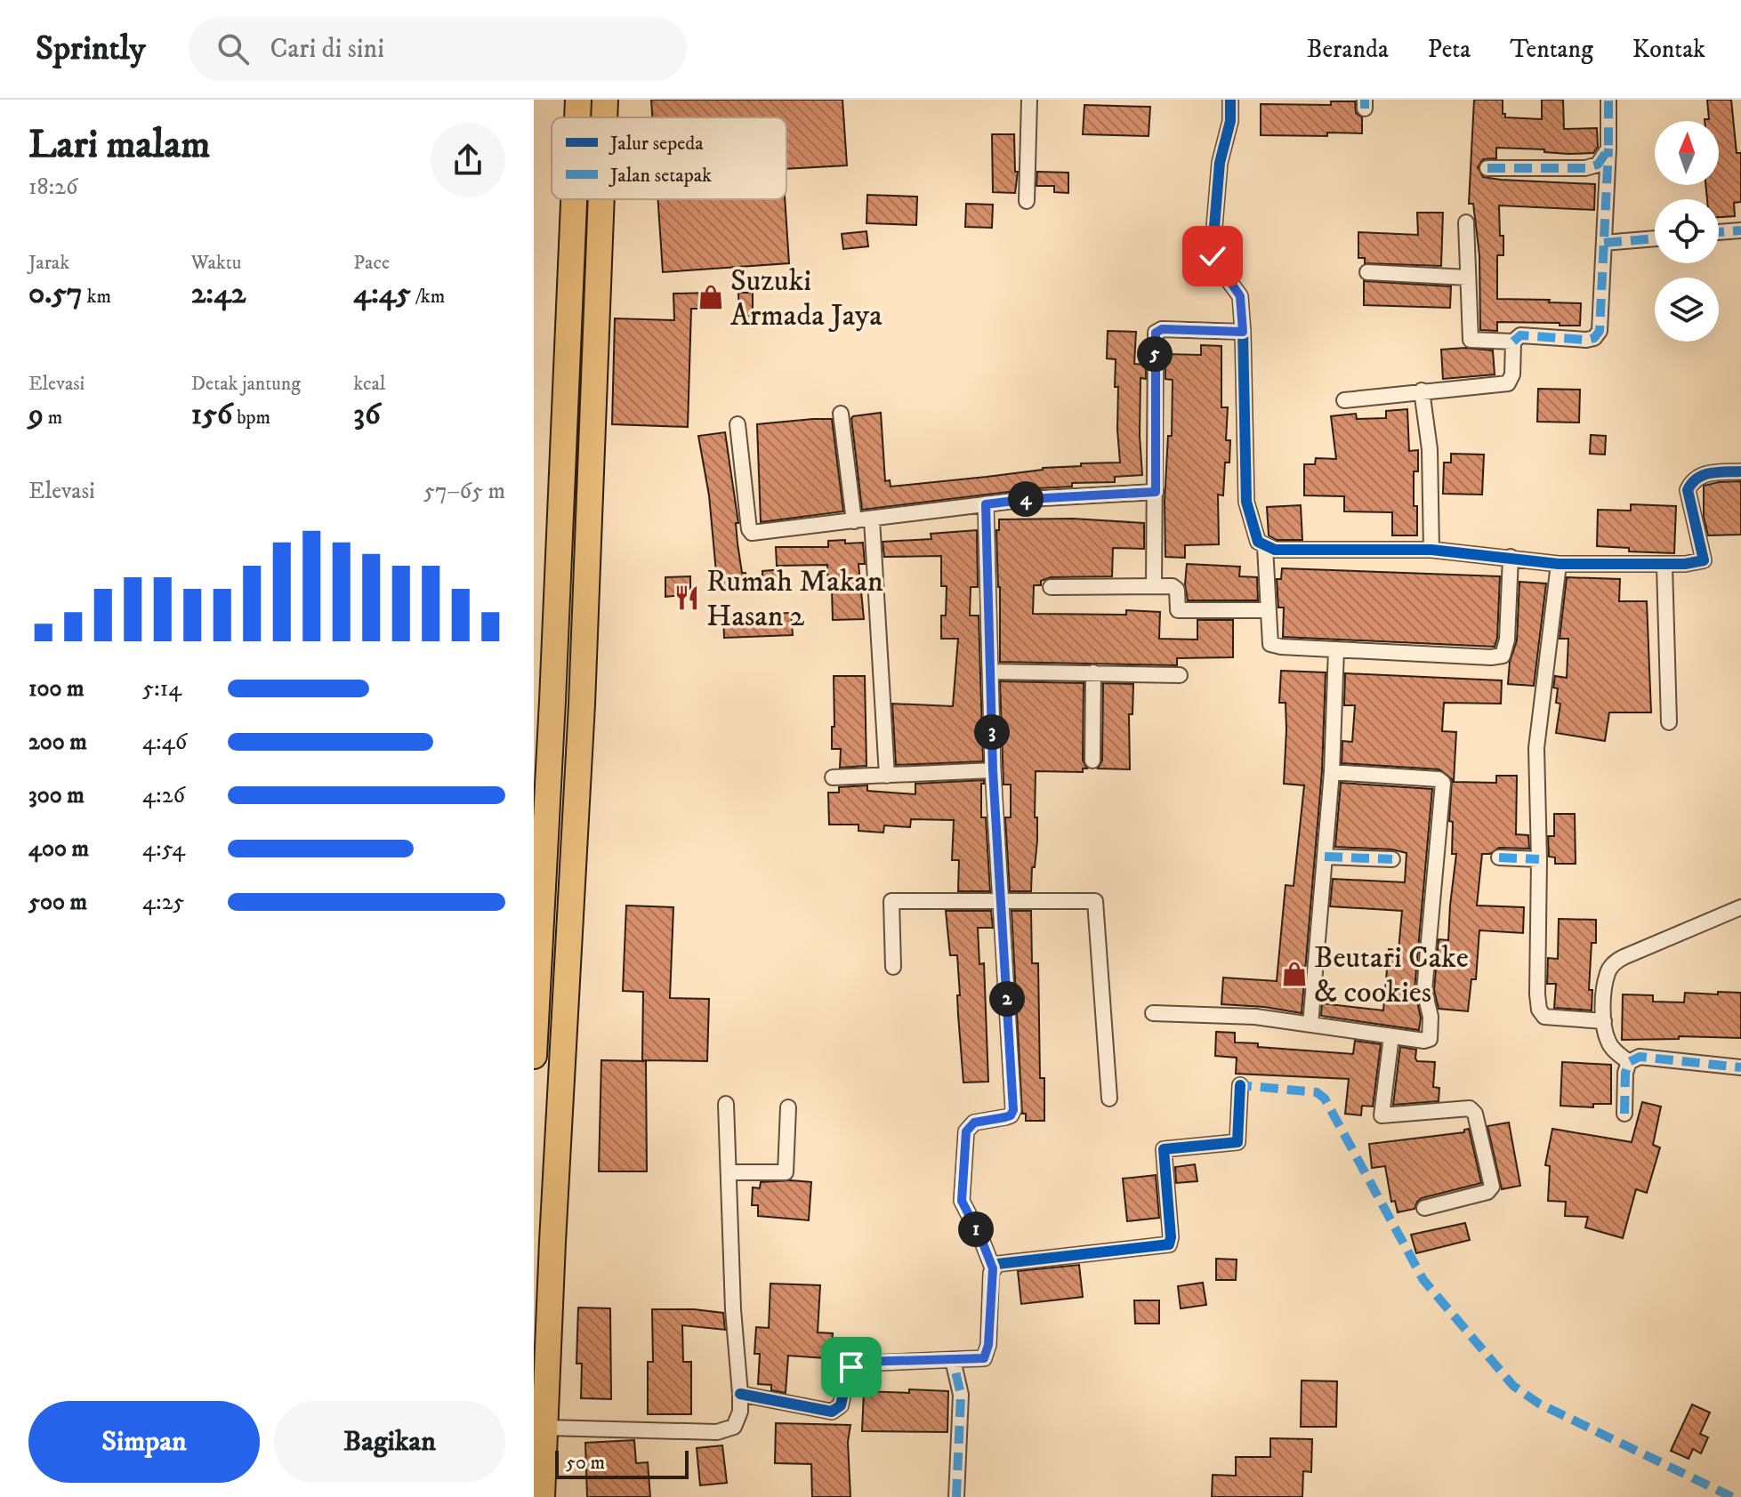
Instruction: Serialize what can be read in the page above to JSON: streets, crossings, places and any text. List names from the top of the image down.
{
  "places": {
    "shop": ["Suzuki Armada Jaya", "Beutari Cake & cookies"],
    "restaurant": ["Rumah Makan Hasan 2"]
  },
  "legend": ["Jalur sepeda", "Jalan setapak"],
  "scale_bar": "50 m",
  "north": "top",
  "page": {
    "header": "Sprintly",
    "search": "Cari di sini",
    "nav": [
      "Beranda",
      "Peta",
      "Tentang",
      "Kontak"
    ],
    "heading": ["Lari malam", "18:26"],
    "stats": [
      ["Jarak", "0.57 km"],
      ["Waktu", "2:42"],
      ["Pace", "4:45 /km"],
      ["Elevasi", "9 m"],
      ["Detak jantung", "156 bpm"],
      ["kcal", "36"]
    ],
    "pins": [
      "5",
      "4",
      "3",
      "2",
      "1"
    ],
    "chart": ["Elevasi", "57–65 m"],
    "list": [
      {
        "name": "100 m",
        "note": "5:14"
      },
      {
        "name": "200 m",
        "note": "4:46"
      },
      {
        "name": "300 m",
        "note": "4:26"
      },
      {
        "name": "400 m",
        "note": "4:54"
      },
      {
        "name": "500 m",
        "note": "4:25"
      }
    ],
    "buttons": ["Simpan", "Bagikan"],
    "scale": "50 m"
  }
}
